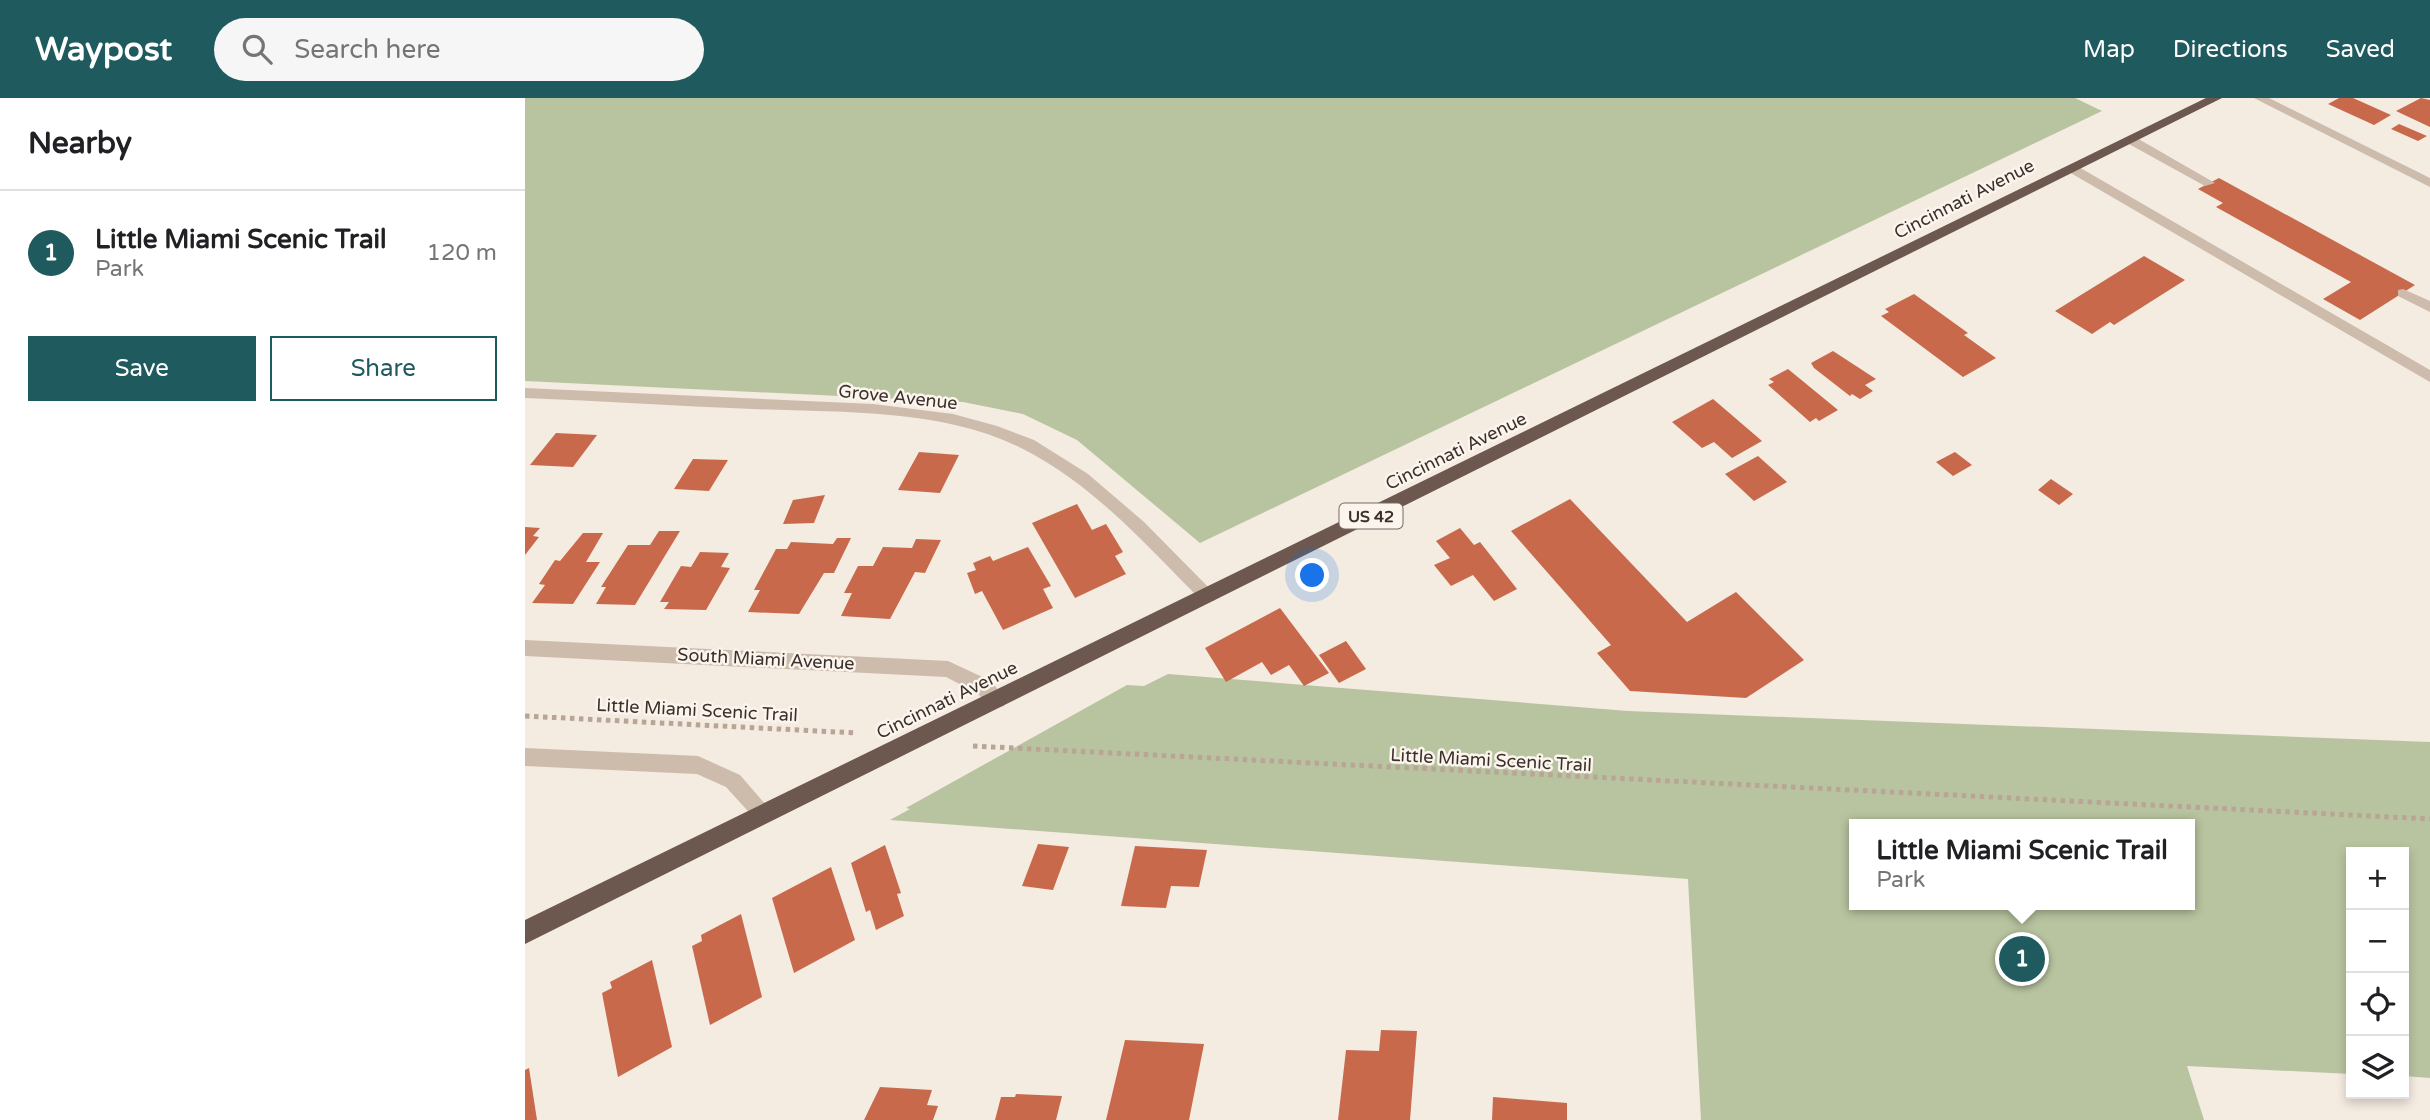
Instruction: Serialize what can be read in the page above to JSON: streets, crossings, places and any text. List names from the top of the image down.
{
  "streets": {
    "highway": ["Cincinnati Avenue", "US 42"],
    "street": ["Grove Avenue", "South Miami Avenue"],
    "path": ["Little Miami Scenic Trail"]
  },
  "crossings": [
    ["Cincinnati Avenue", "Grove Avenue"],
    ["Cincinnati Avenue", "South Miami Avenue"]
  ],
  "page": {
    "header": "Waypost",
    "search": "Search here",
    "nav": ["Map", "Directions", "Saved"],
    "heading": "Nearby",
    "list": [
      {
        "mark": "1",
        "name": "Little Miami Scenic Trail",
        "note": "Park",
        "value": "120 m"
      }
    ],
    "buttons": ["Save", "Share"],
    "popup": ["Little Miami Scenic Trail", "Park"],
    "map_buttons": ["+", "−"],
    "pins": "1"
  }
}
